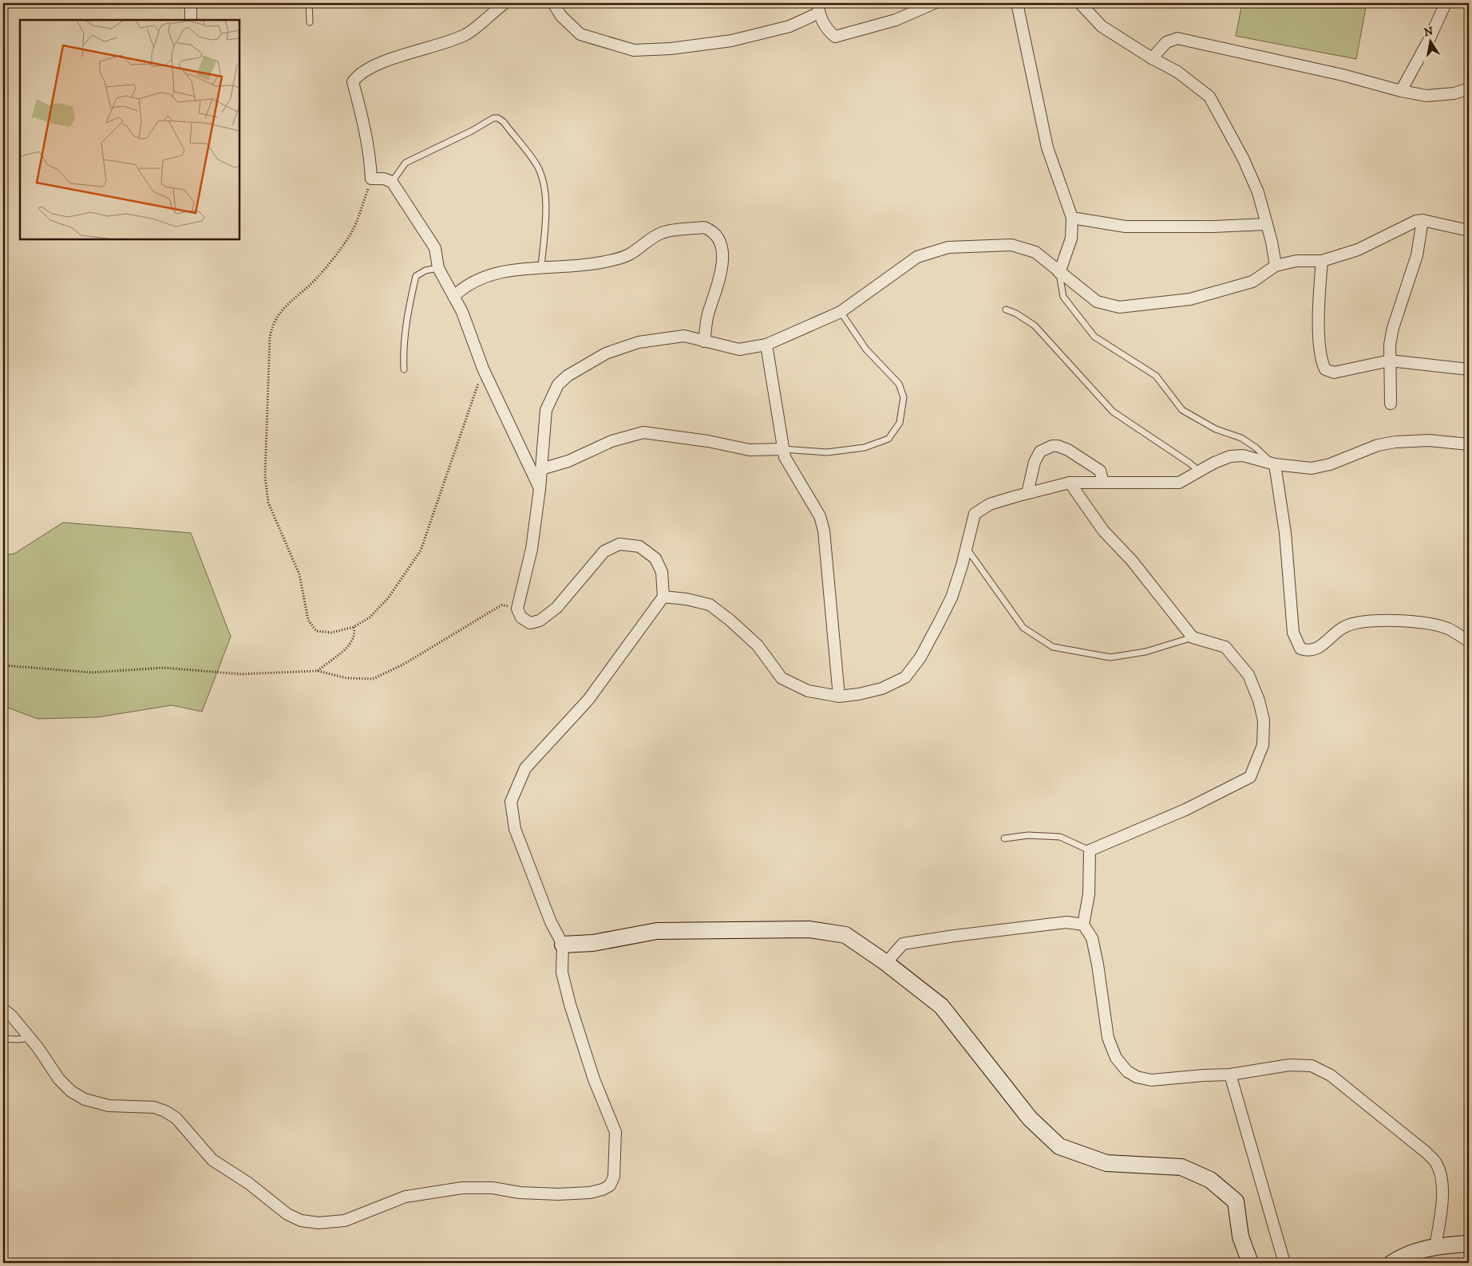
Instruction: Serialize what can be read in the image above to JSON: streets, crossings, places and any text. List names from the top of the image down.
{
  "north": "top"
}
